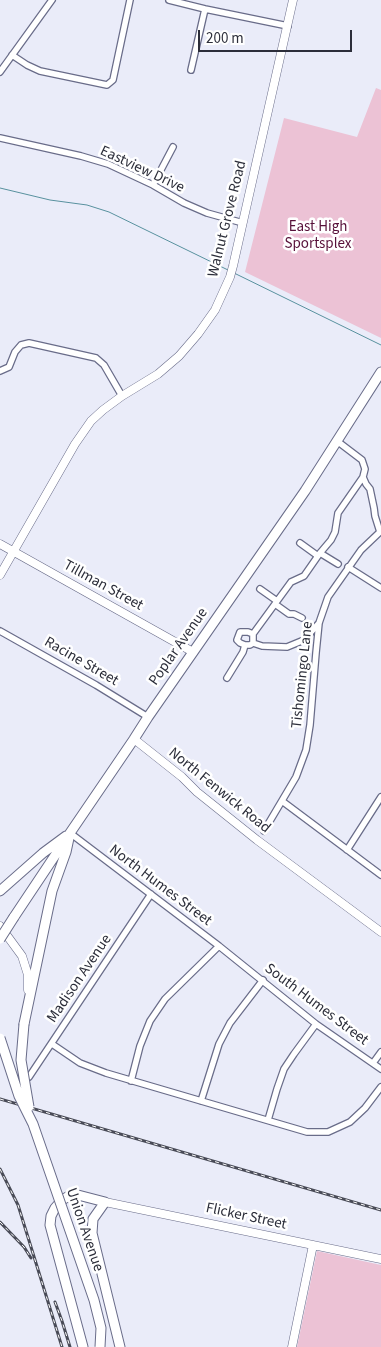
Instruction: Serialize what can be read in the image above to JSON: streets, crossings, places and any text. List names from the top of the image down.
{
  "streets": {
    "main road": [
      "Walnut Grove Road",
      "Tillman Street",
      "Poplar Avenue",
      "North Fenwick Road",
      "Flicker Street",
      "Union Avenue"
    ],
    "street": [
      "Eastview Drive",
      "Racine Street",
      "Tishomingo Lane",
      "North Humes Street",
      "Madison Avenue",
      "South Humes Street"
    ]
  },
  "crossings": [
    ["Eastview Drive", "Walnut Grove Road"],
    ["Walnut Grove Road", "Tillman Street"],
    ["Tillman Street", "Poplar Avenue"],
    ["Poplar Avenue", "Racine Street"],
    ["Poplar Avenue", "North Fenwick Road"],
    ["Poplar Avenue", "North Humes Street"],
    ["Poplar Avenue", "Union Avenue"],
    ["North Humes Street", "Madison Avenue"],
    ["North Humes Street", "South Humes Street"],
    ["North Humes Street", "Union Avenue"]
  ],
  "parks": ["East High Sportsplex"],
  "scale_bar": "200 m"
}
